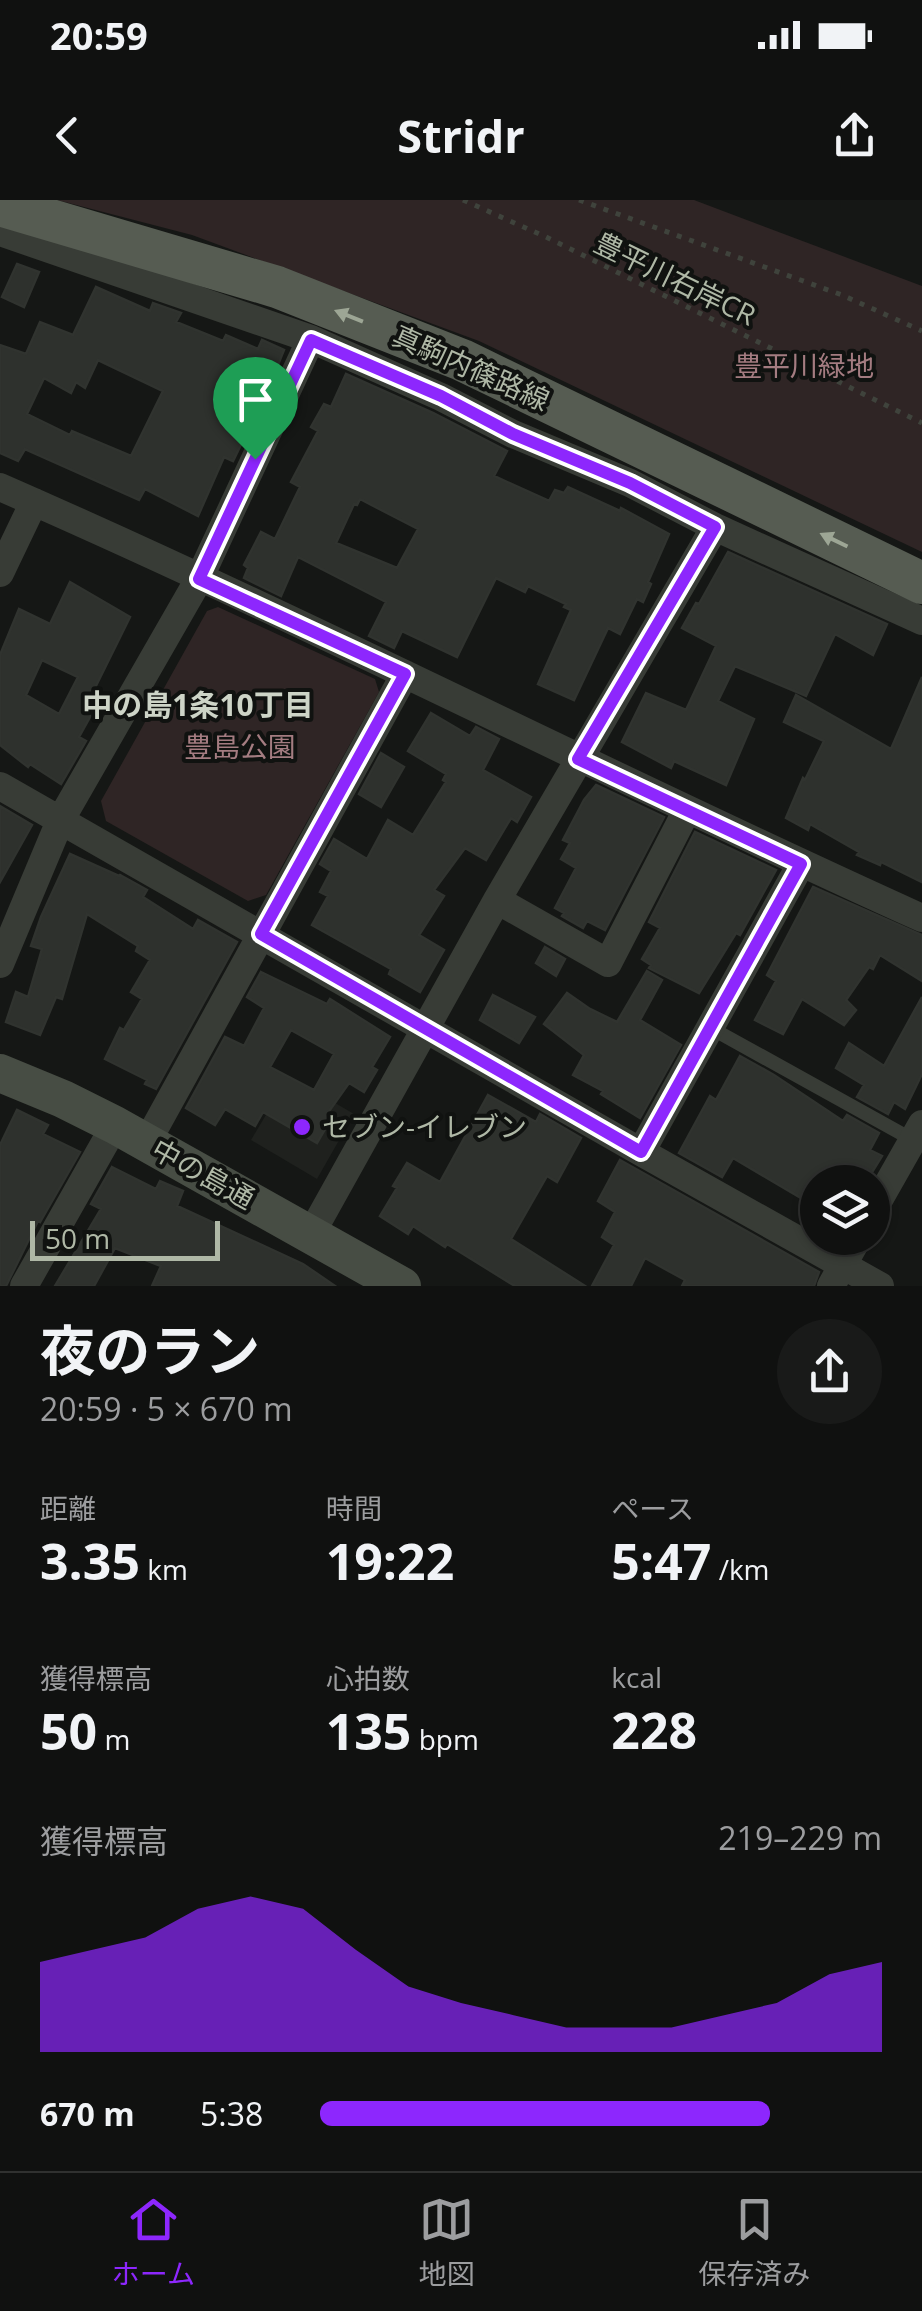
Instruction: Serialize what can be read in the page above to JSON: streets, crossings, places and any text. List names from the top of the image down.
{
  "streets": {
    "main road": ["真駒内篠路線"],
    "street": ["中の島通"],
    "path": ["豊平川右岸CR"]
  },
  "one_way": ["真駒内篠路線"],
  "districts": ["中の島1条10丁目"],
  "parks": ["豊平川緑地", "豊島公園"],
  "places": ["セブン-イレブン"],
  "scale_bar": "50 m",
  "page": {
    "status": "20:59",
    "header": "Stridr",
    "scale": "50 m",
    "heading": ["夜のラン", "20:59 · 5 × 670 m"],
    "stats": [
      ["距離", "3.35 km"],
      ["時間", "19:22"],
      ["ペース", "5:47 /km"],
      ["獲得標高", "50 m"],
      ["心拍数", "135 bpm"],
      ["kcal", "228"]
    ],
    "chart": ["獲得標高", "219–229 m"],
    "list": [
      {
        "name": "670 m",
        "note": "5:38"
      }
    ],
    "tabs": ["ホーム", "地図", "保存済み"]
  }
}
